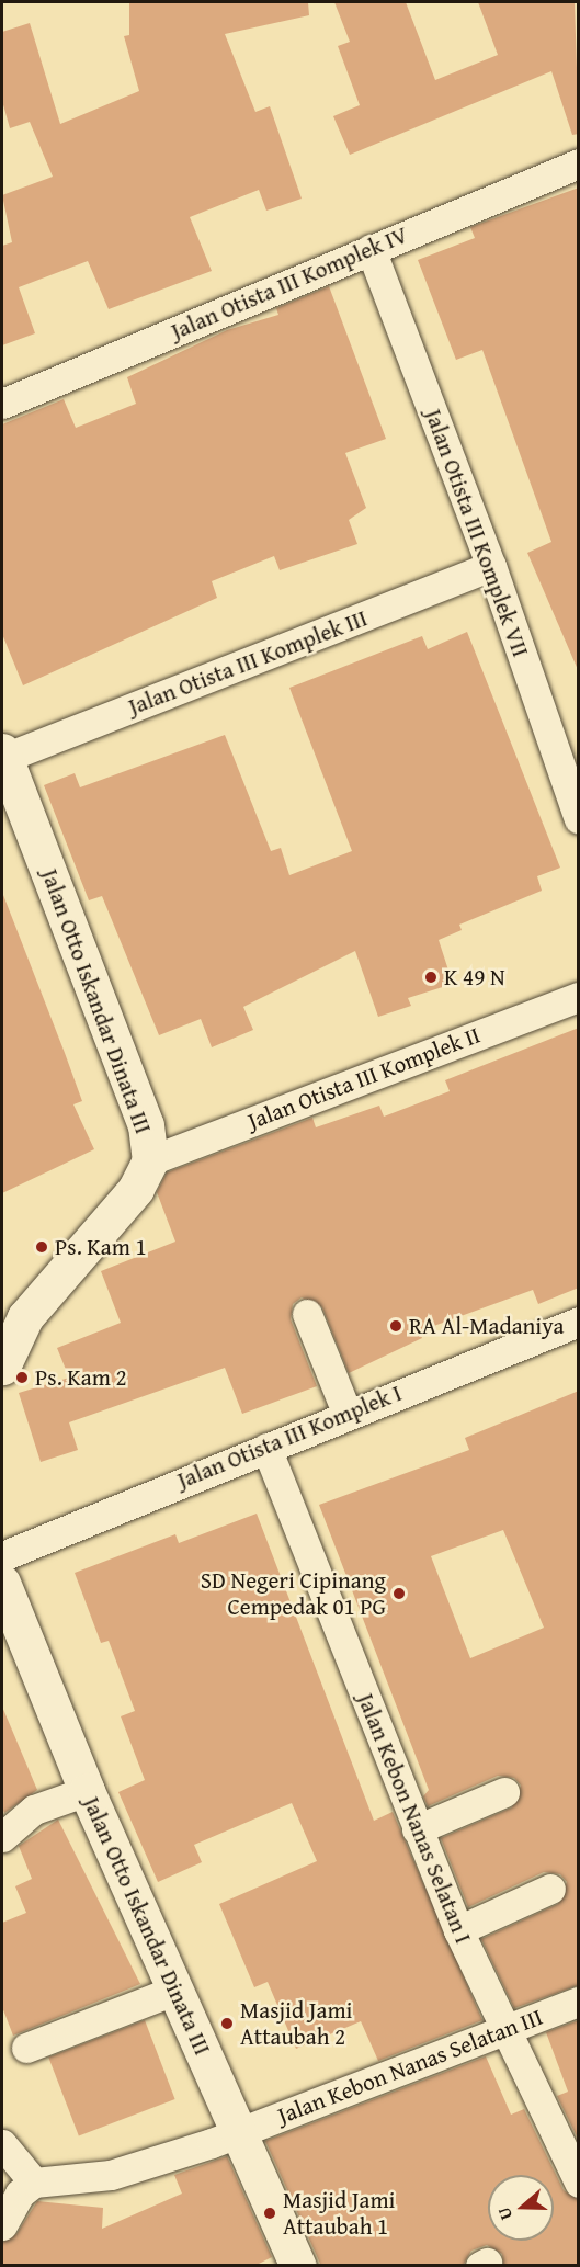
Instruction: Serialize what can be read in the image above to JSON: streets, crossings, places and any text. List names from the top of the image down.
{
  "streets": {
    "street": [
      "Jalan Otista III Komplek IV",
      "Jalan Otista III Komplek VII",
      "Jalan Otista III Komplek III",
      "Jalan Otto Iskandar Dinata III",
      "Jalan Otista III Komplek II",
      "Jalan Otista III Komplek I",
      "Jalan Kebon Nanas Selatan I",
      "Jalan Kebon Nanas Selatan III"
    ]
  },
  "crossings": [
    ["Jalan Otista III Komplek IV", "Jalan Otista III Komplek VII"],
    ["Jalan Otista III Komplek VII", "Jalan Otista III Komplek III"],
    ["Jalan Otista III Komplek III", "Jalan Otto Iskandar Dinata III"],
    ["Jalan Otto Iskandar Dinata III", "Jalan Otista III Komplek II"],
    ["Jalan Otto Iskandar Dinata III", "Jalan Kebon Nanas Selatan III"],
    ["Jalan Otista III Komplek I", "Jalan Kebon Nanas Selatan I"],
    ["Jalan Kebon Nanas Selatan I", "Jalan Kebon Nanas Selatan III"]
  ],
  "places": [
    "K 49 N",
    "Ps. Kam 1",
    "RA Al-Madaniya",
    "Ps. Kam 2",
    "SD Negeri Cipinang Cempedak 01 PG",
    "Masjid Jami Attaubah 2",
    "Masjid Jami Attaubah 1"
  ],
  "north": "left"
}
